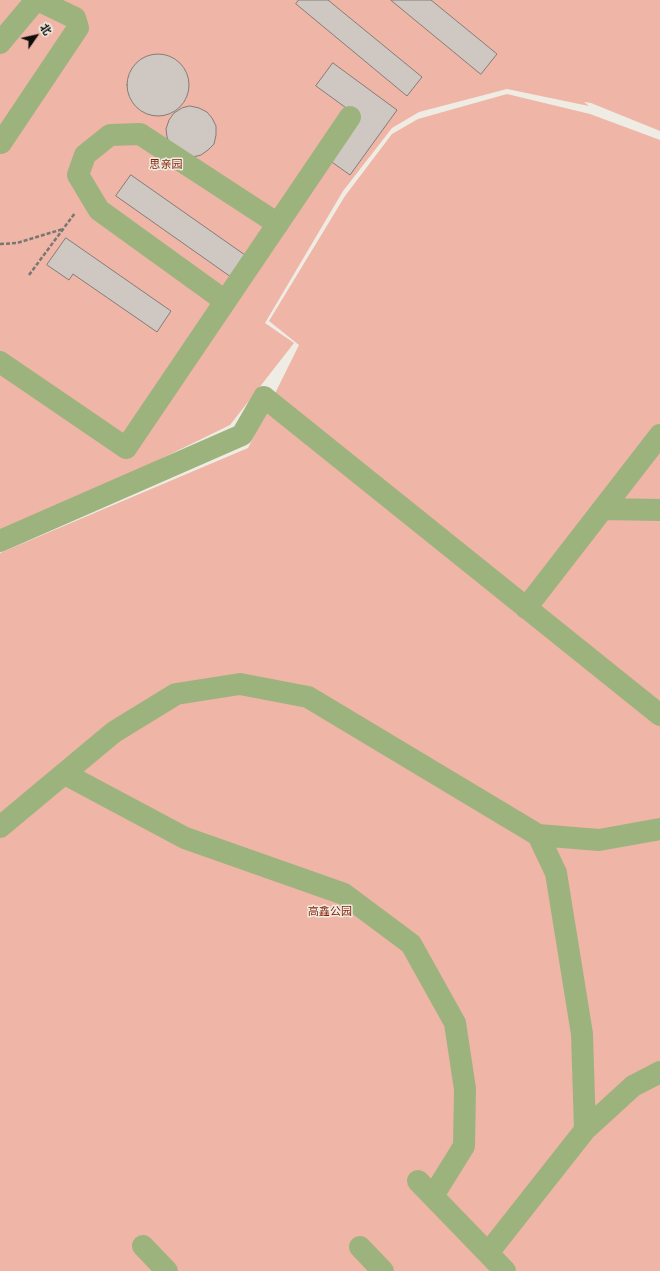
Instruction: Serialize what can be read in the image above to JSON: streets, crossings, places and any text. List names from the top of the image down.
{
  "parks": ["思亲园", "高鑫公园"],
  "north": "top right"
}
